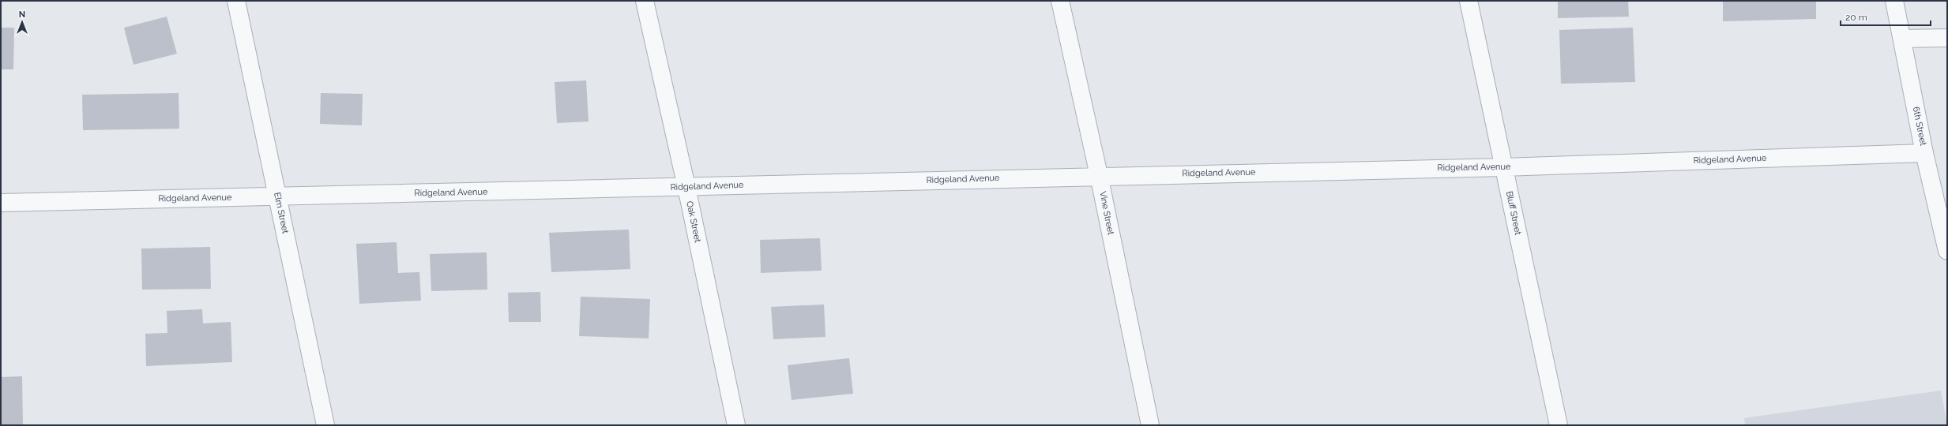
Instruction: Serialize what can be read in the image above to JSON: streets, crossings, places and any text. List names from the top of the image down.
{
  "streets": {
    "street": [
      "6th Street",
      "Ridgeland Avenue",
      "Elm Street",
      "Vine Street",
      "Bluff Street",
      "Oak Street"
    ]
  },
  "crossings": [
    ["6th Street", "Ridgeland Avenue"],
    ["Ridgeland Avenue", "Elm Street"],
    ["Ridgeland Avenue", "Vine Street"],
    ["Ridgeland Avenue", "Bluff Street"],
    ["Ridgeland Avenue", "Oak Street"]
  ],
  "scale_bar": "20 m",
  "north": "top"
}
